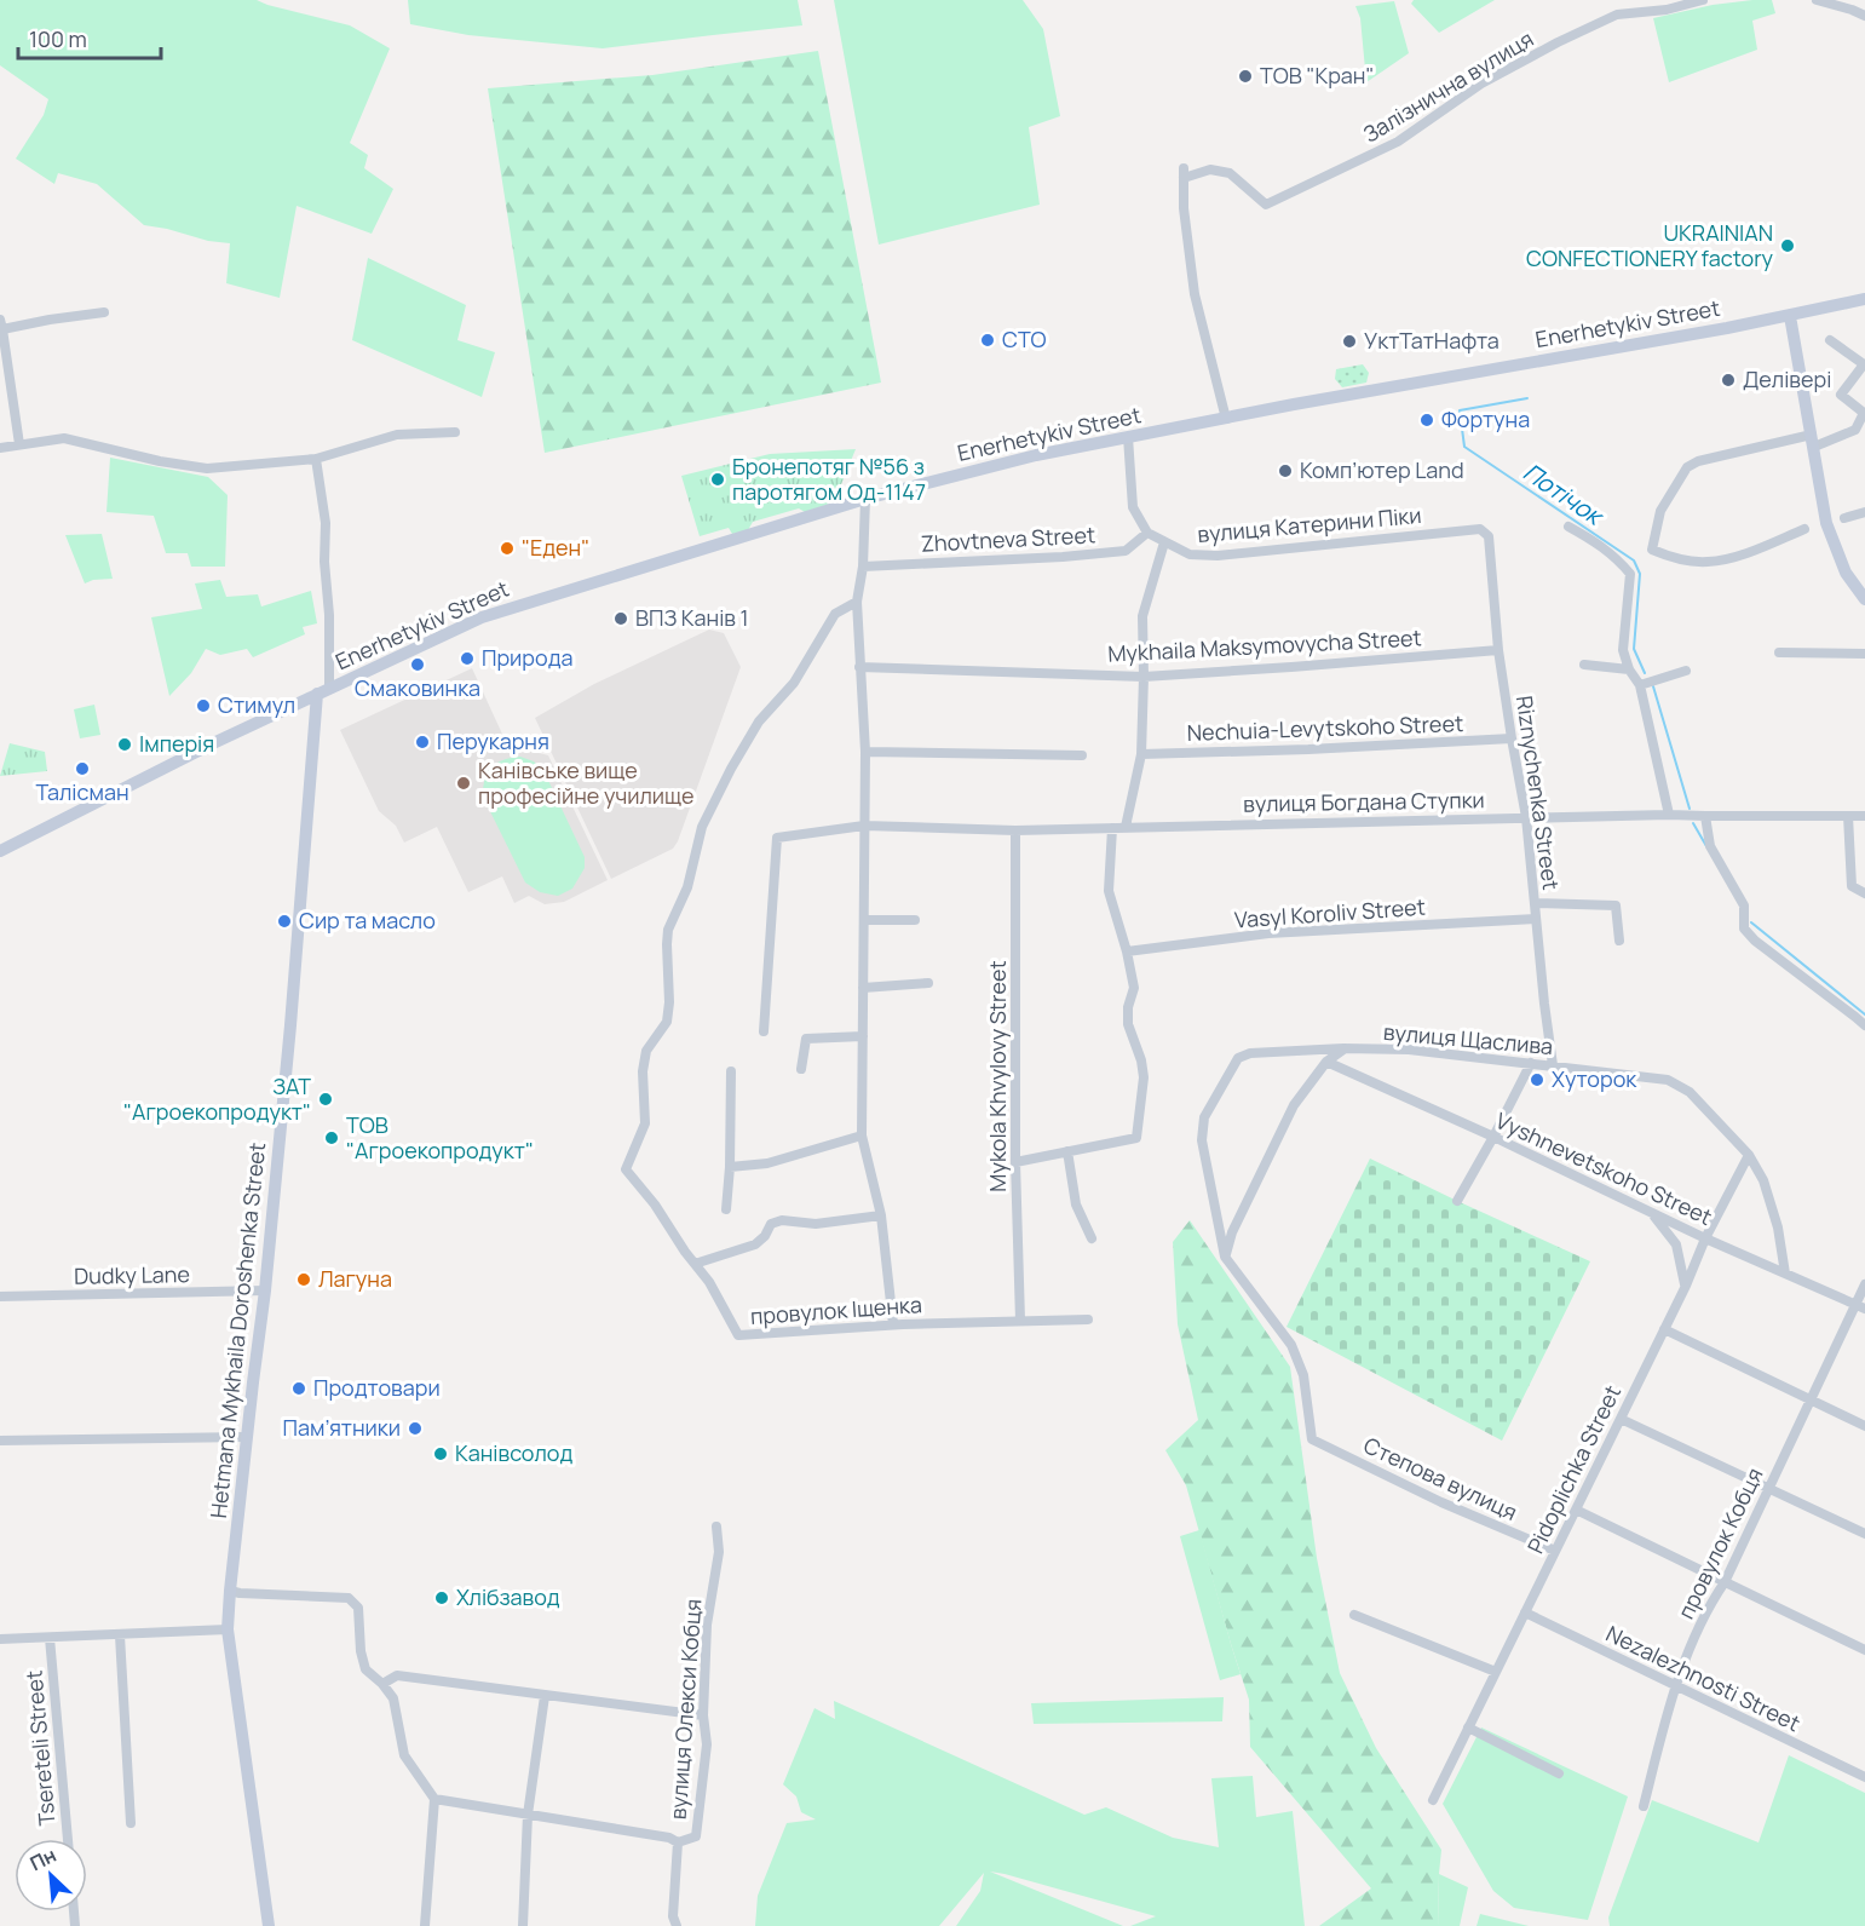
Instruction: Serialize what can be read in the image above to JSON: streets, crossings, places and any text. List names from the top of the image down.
{
  "streets": {
    "main road": ["Enerhetykiv Street", "Hetmana Mykhaila Doroshenka Street"],
    "street": [
      "Залізнична вулиця",
      "вулиця Катерини Піки",
      "Zhovtneva Street",
      "Mykhaila Maksymovycha Street",
      "Nechuia-Levytskoho Street",
      "Riznychenka Street",
      "вулиця Богдана Ступки",
      "Vasyl Koroliv Street",
      "вулиця Щаслива",
      "Mykola Khvylovy Street",
      "Vyshnevetskoho Street",
      "Dudky Lane",
      "провулок Іщенка",
      "Pidoplichka Street",
      "Степова вулиця",
      "провулок Кобця",
      "Nezalezhnosti Street",
      "вулиця Олекси Кобця",
      "Tsereteli Street"
    ]
  },
  "crossings": [
    ["Залізнична вулиця", "Enerhetykiv Street"],
    ["Enerhetykiv Street", "Hetmana Mykhaila Doroshenka Street"],
    ["вулиця Катерини Піки", "Zhovtneva Street"],
    ["вулиця Катерини Піки", "Riznychenka Street"],
    ["Mykhaila Maksymovycha Street", "Riznychenka Street"],
    ["Nechuia-Levytskoho Street", "Riznychenka Street"],
    ["Riznychenka Street", "вулиця Богдана Ступки"],
    ["Riznychenka Street", "Vasyl Koroliv Street"],
    ["Riznychenka Street", "вулиця Щаслива"],
    ["вулиця Богдана Ступки", "Mykola Khvylovy Street"],
    ["вулиця Щаслива", "Vyshnevetskoho Street"],
    ["вулиця Щаслива", "Pidoplichka Street"],
    ["вулиця Щаслива", "Степова вулиця"],
    ["Mykola Khvylovy Street", "провулок Іщенка"],
    ["Vyshnevetskoho Street", "Pidoplichka Street"],
    ["Vyshnevetskoho Street", "провулок Кобця"],
    ["Dudky Lane", "Hetmana Mykhaila Doroshenka Street"],
    ["Pidoplichka Street", "Степова вулиця"],
    ["Pidoplichka Street", "Nezalezhnosti Street"],
    ["провулок Кобця", "Nezalezhnosti Street"]
  ],
  "water": ["Потічок"],
  "places": [
    "ТОВ \"Кран\"",
    "UKRAINIAN CONFECTIONERY factory",
    "СТО",
    "УктТатНафта",
    "Делівері",
    "Фортуна",
    "Комп’ютер Land",
    "Бронепотяг №56 з паротягом Од-1147",
    "\"Еден\"",
    "ВПЗ Канів 1",
    "Природа",
    "Смаковинка",
    "Стимул",
    "Перукарня",
    "Імперія",
    "Талісман",
    "Канівське вище професійне училище",
    "Сир та масло",
    "Хуторок",
    "ЗАТ \"Агроекопродукт\"",
    "ТОВ \"Агроекопродукт\"",
    "Лагуна",
    "Продтовари",
    "Пам’ятники",
    "Канівсолод",
    "Хлібзавод"
  ],
  "scale_bar": "100 m",
  "north": "top left"
}
